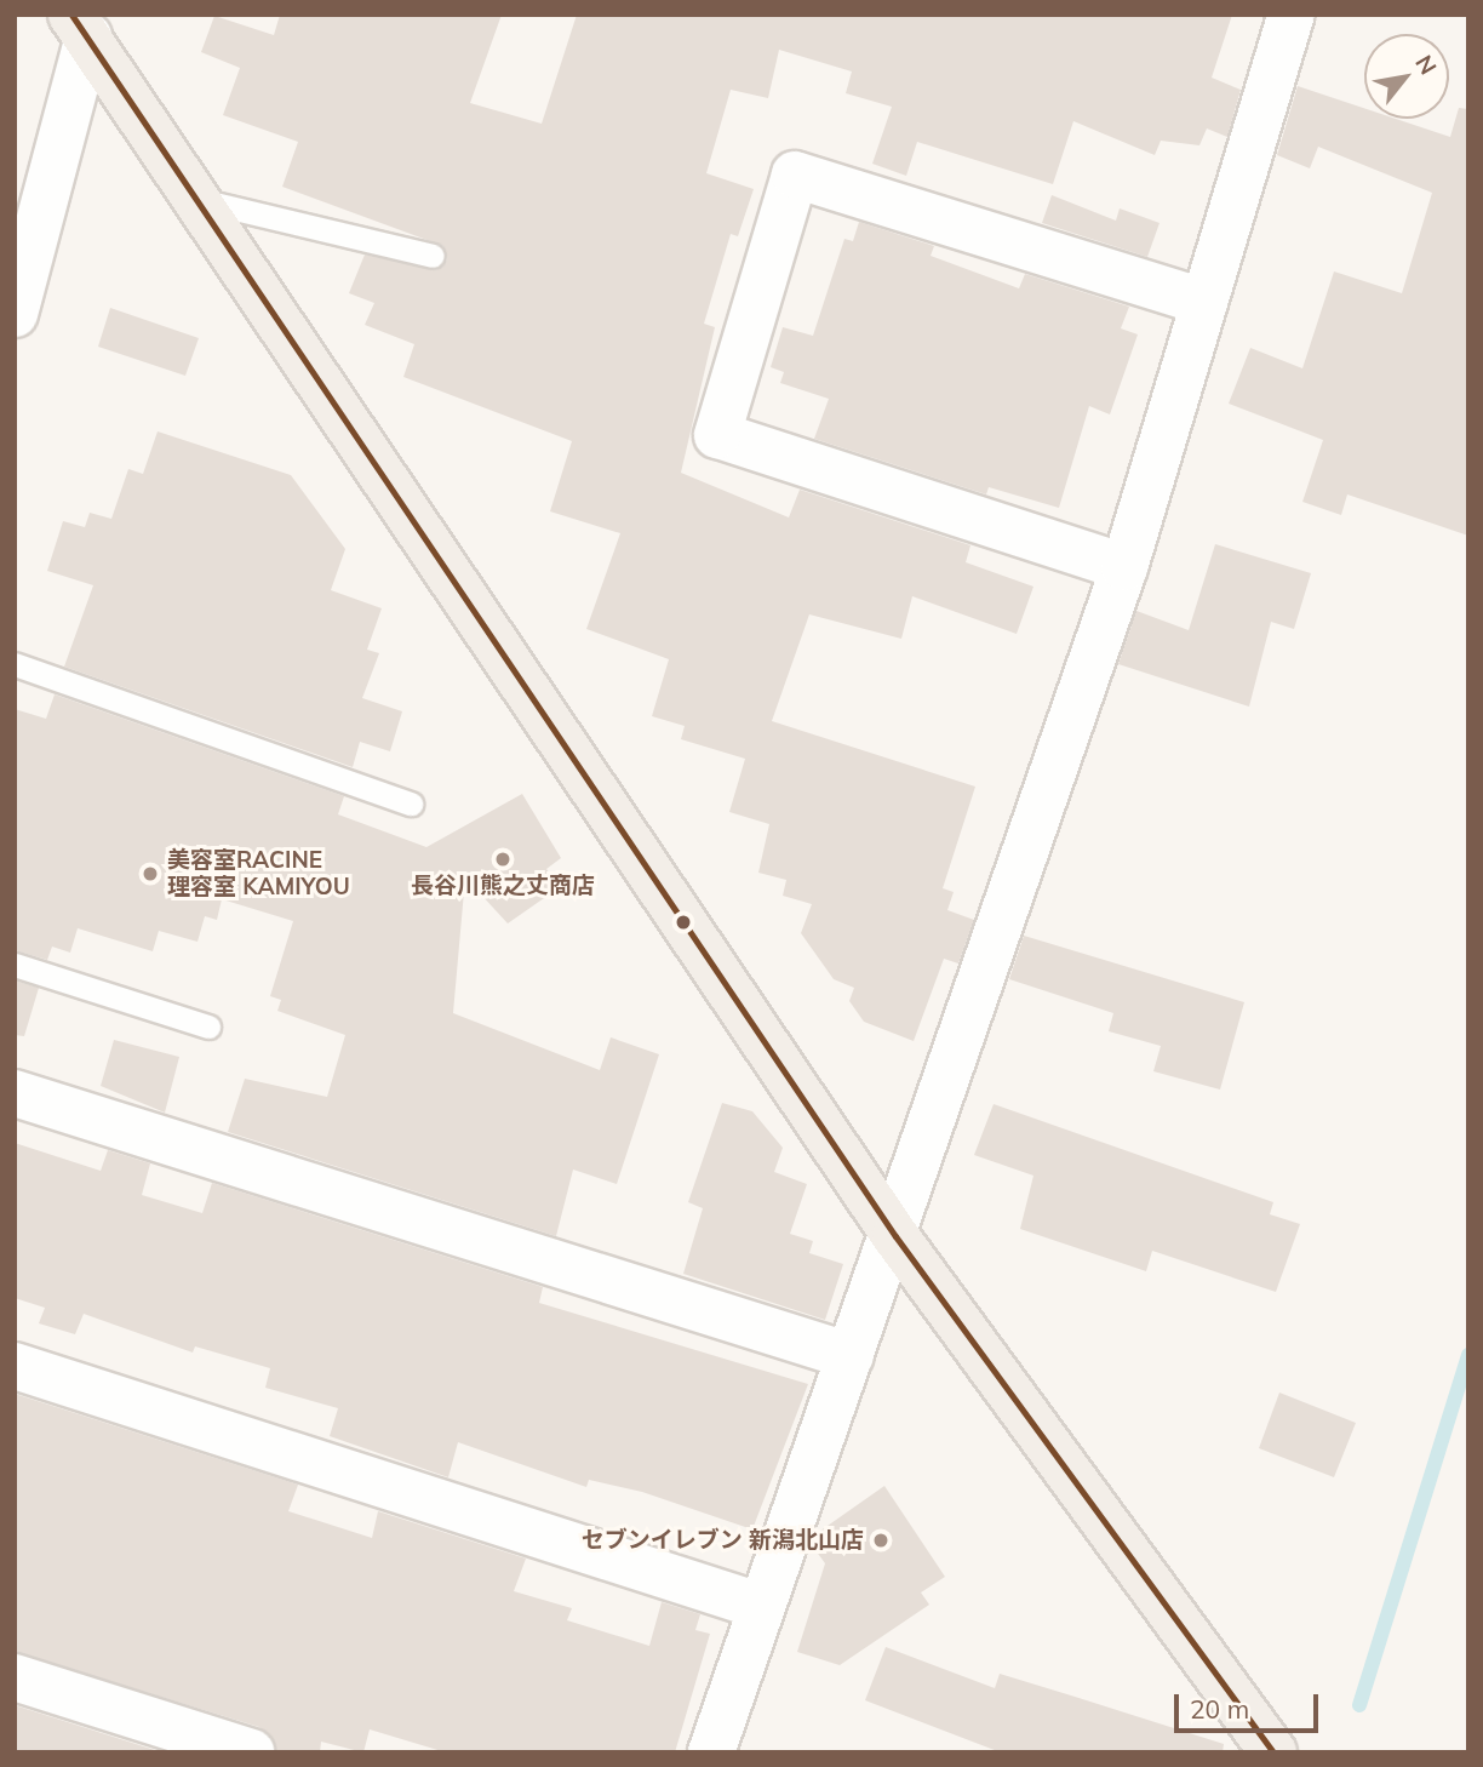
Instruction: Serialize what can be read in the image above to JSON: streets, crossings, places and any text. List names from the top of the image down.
{
  "places": ["長谷川熊之丈商店", "美容室RACINE 理容室 KAMIYOU", "セブンイレブン 新潟北山店"],
  "scale_bar": "20 m",
  "north": "top right"
}
